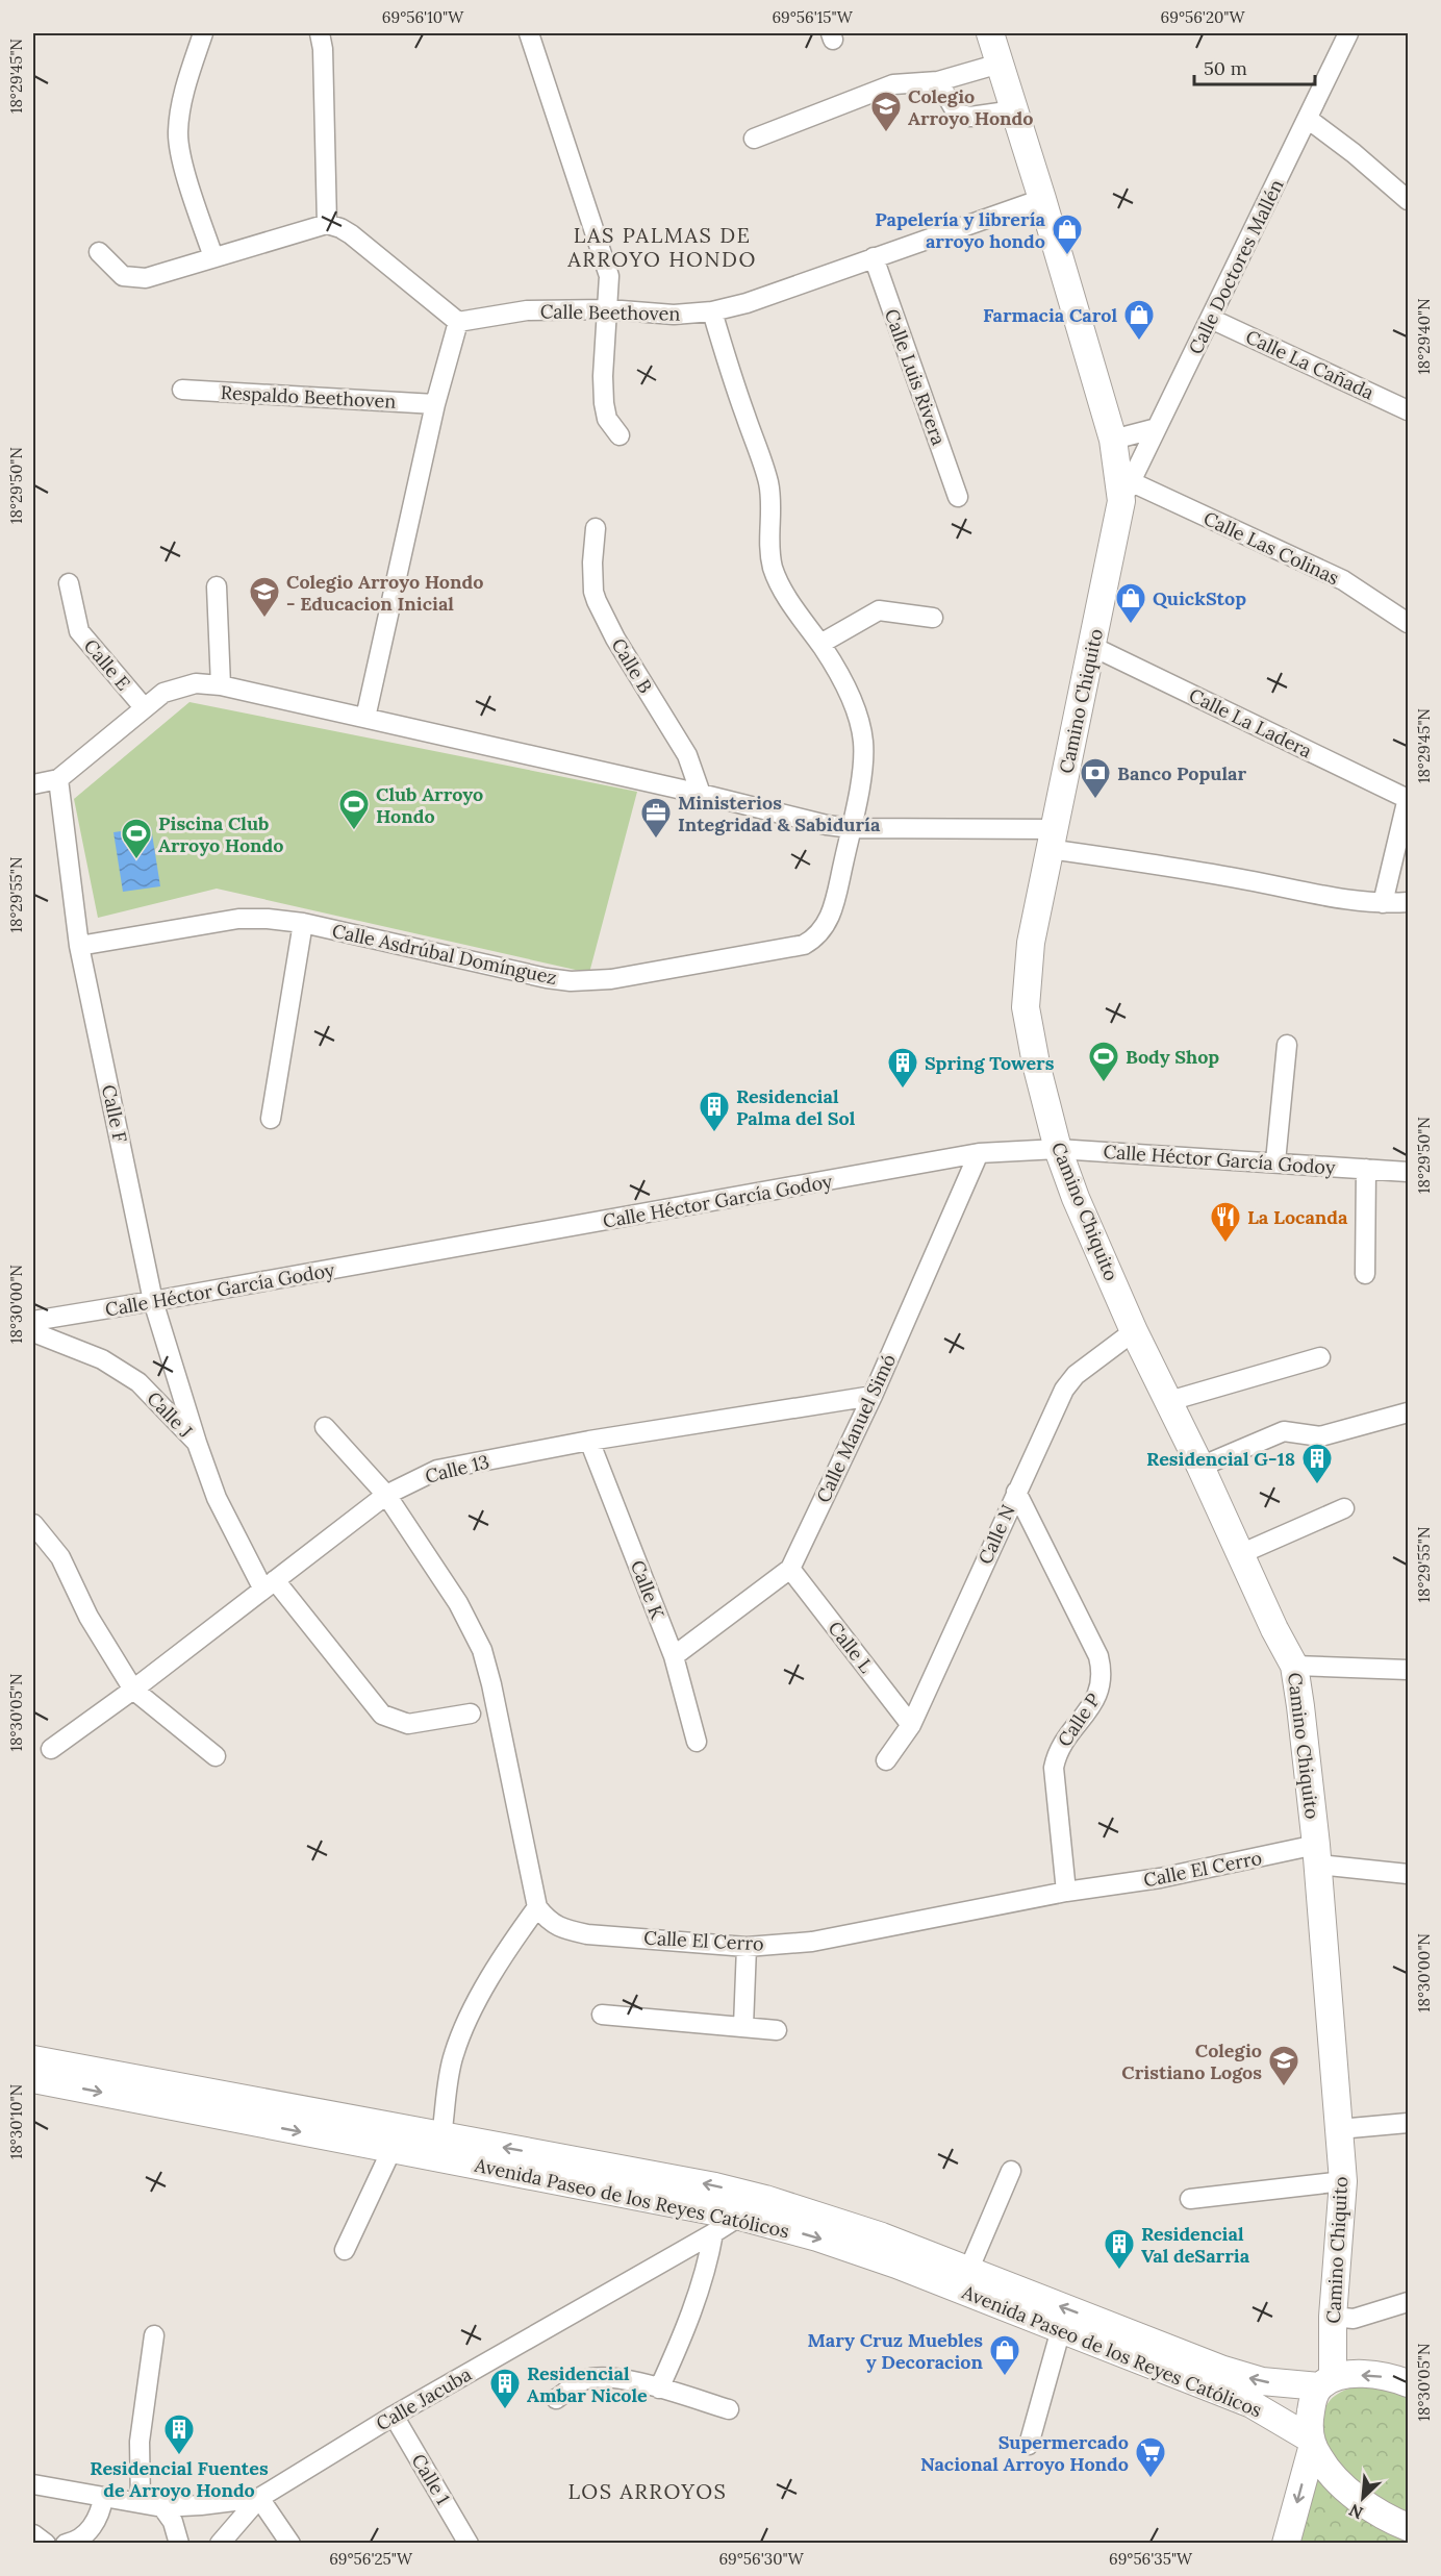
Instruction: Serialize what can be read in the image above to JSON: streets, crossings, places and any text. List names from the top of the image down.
{
  "streets": {
    "main road": ["Camino Chiquito", "Avenida Paseo de los Reyes Católicos"],
    "street": [
      "Calle Doctores Mallén",
      "Calle Beethoven",
      "Calle La Cañada",
      "Calle Luis Rivera",
      "Respaldo Beethoven",
      "Calle Las Colinas",
      "Calle E",
      "Calle B",
      "Calle La Ladera",
      "Calle Asdrúbal Domínguez",
      "Calle F",
      "Calle Héctor García Godoy",
      "Calle J",
      "Calle Manuel Simó",
      "Calle 13",
      "Calle N",
      "Calle K",
      "Calle L",
      "Calle P",
      "Calle El Cerro",
      "Calle Jacuba",
      "Calle 1"
    ]
  },
  "crossings": [
    ["Calle Doctores Mallén", "Calle La Cañada"],
    ["Calle Doctores Mallén", "Calle Las Colinas"],
    ["Calle Doctores Mallén", "Camino Chiquito"],
    ["Calle Beethoven", "Calle Luis Rivera"],
    ["Calle Beethoven", "Camino Chiquito"],
    ["Calle Beethoven", "Calle Asdrúbal Domínguez"],
    ["Calle Las Colinas", "Camino Chiquito"],
    ["Camino Chiquito", "Calle La Ladera"],
    ["Camino Chiquito", "Calle Héctor García Godoy"],
    ["Camino Chiquito", "Calle N"],
    ["Camino Chiquito", "Calle El Cerro"],
    ["Camino Chiquito", "Avenida Paseo de los Reyes Católicos"],
    ["Calle Asdrúbal Domínguez", "Calle F"],
    ["Calle F", "Calle Héctor García Godoy"],
    ["Calle F", "Calle J"],
    ["Calle Héctor García Godoy", "Calle Manuel Simó"],
    ["Calle J", "Calle 13"],
    ["Calle Manuel Simó", "Calle 13"],
    ["Calle Manuel Simó", "Calle K"],
    ["Calle Manuel Simó", "Calle L"],
    ["Calle 13", "Calle K"],
    ["Calle N", "Calle L"],
    ["Calle N", "Calle P"],
    ["Calle P", "Calle El Cerro"],
    ["Avenida Paseo de los Reyes Católicos", "Calle Jacuba"],
    ["Calle Jacuba", "Calle 1"]
  ],
  "districts": ["LAS PALMAS DE ARROYO HONDO", "LOS ARROYOS"],
  "places": {
    "school or university": ["Colegio Arroyo Hondo", "Colegio Arroyo Hondo - Educacion Inicial", "Colegio Cristiano Logos"],
    "shop": [
      "Papelería y librería arroyo hondo",
      "Farmacia Carol",
      "QuickStop",
      "Mary Cruz Muebles y Decoracion"
    ],
    "bank": ["Banco Popular"],
    "sports": ["Club Arroyo Hondo", "Piscina Club Arroyo Hondo", "Body Shop"],
    "office": ["Ministerios Integridad & Sabiduría"],
    "building": [
      "Spring Towers",
      "Residencial Palma del Sol",
      "Residencial G-18",
      "Residencial Val deSarria",
      "Residencial Ambar Nicole",
      "Residencial Fuentes de Arroyo Hondo"
    ],
    "restaurant": ["La Locanda"],
    "supermarket": ["Supermercado Nacional Arroyo Hondo"]
  },
  "scale_bar": "50 m",
  "north": "bottom left",
  "coordinates": [
    "69°56'10\"W",
    "69°56'15\"W",
    "69°56'20\"W",
    "18°29'45\"N",
    "18°29'40\"N",
    "18°29'50\"N",
    "18°29'55\"N",
    "18°30'00\"N",
    "18°30'05\"N",
    "18°30'10\"N",
    "69°56'25\"W",
    "69°56'30\"W",
    "69°56'35\"W"
  ]
}
